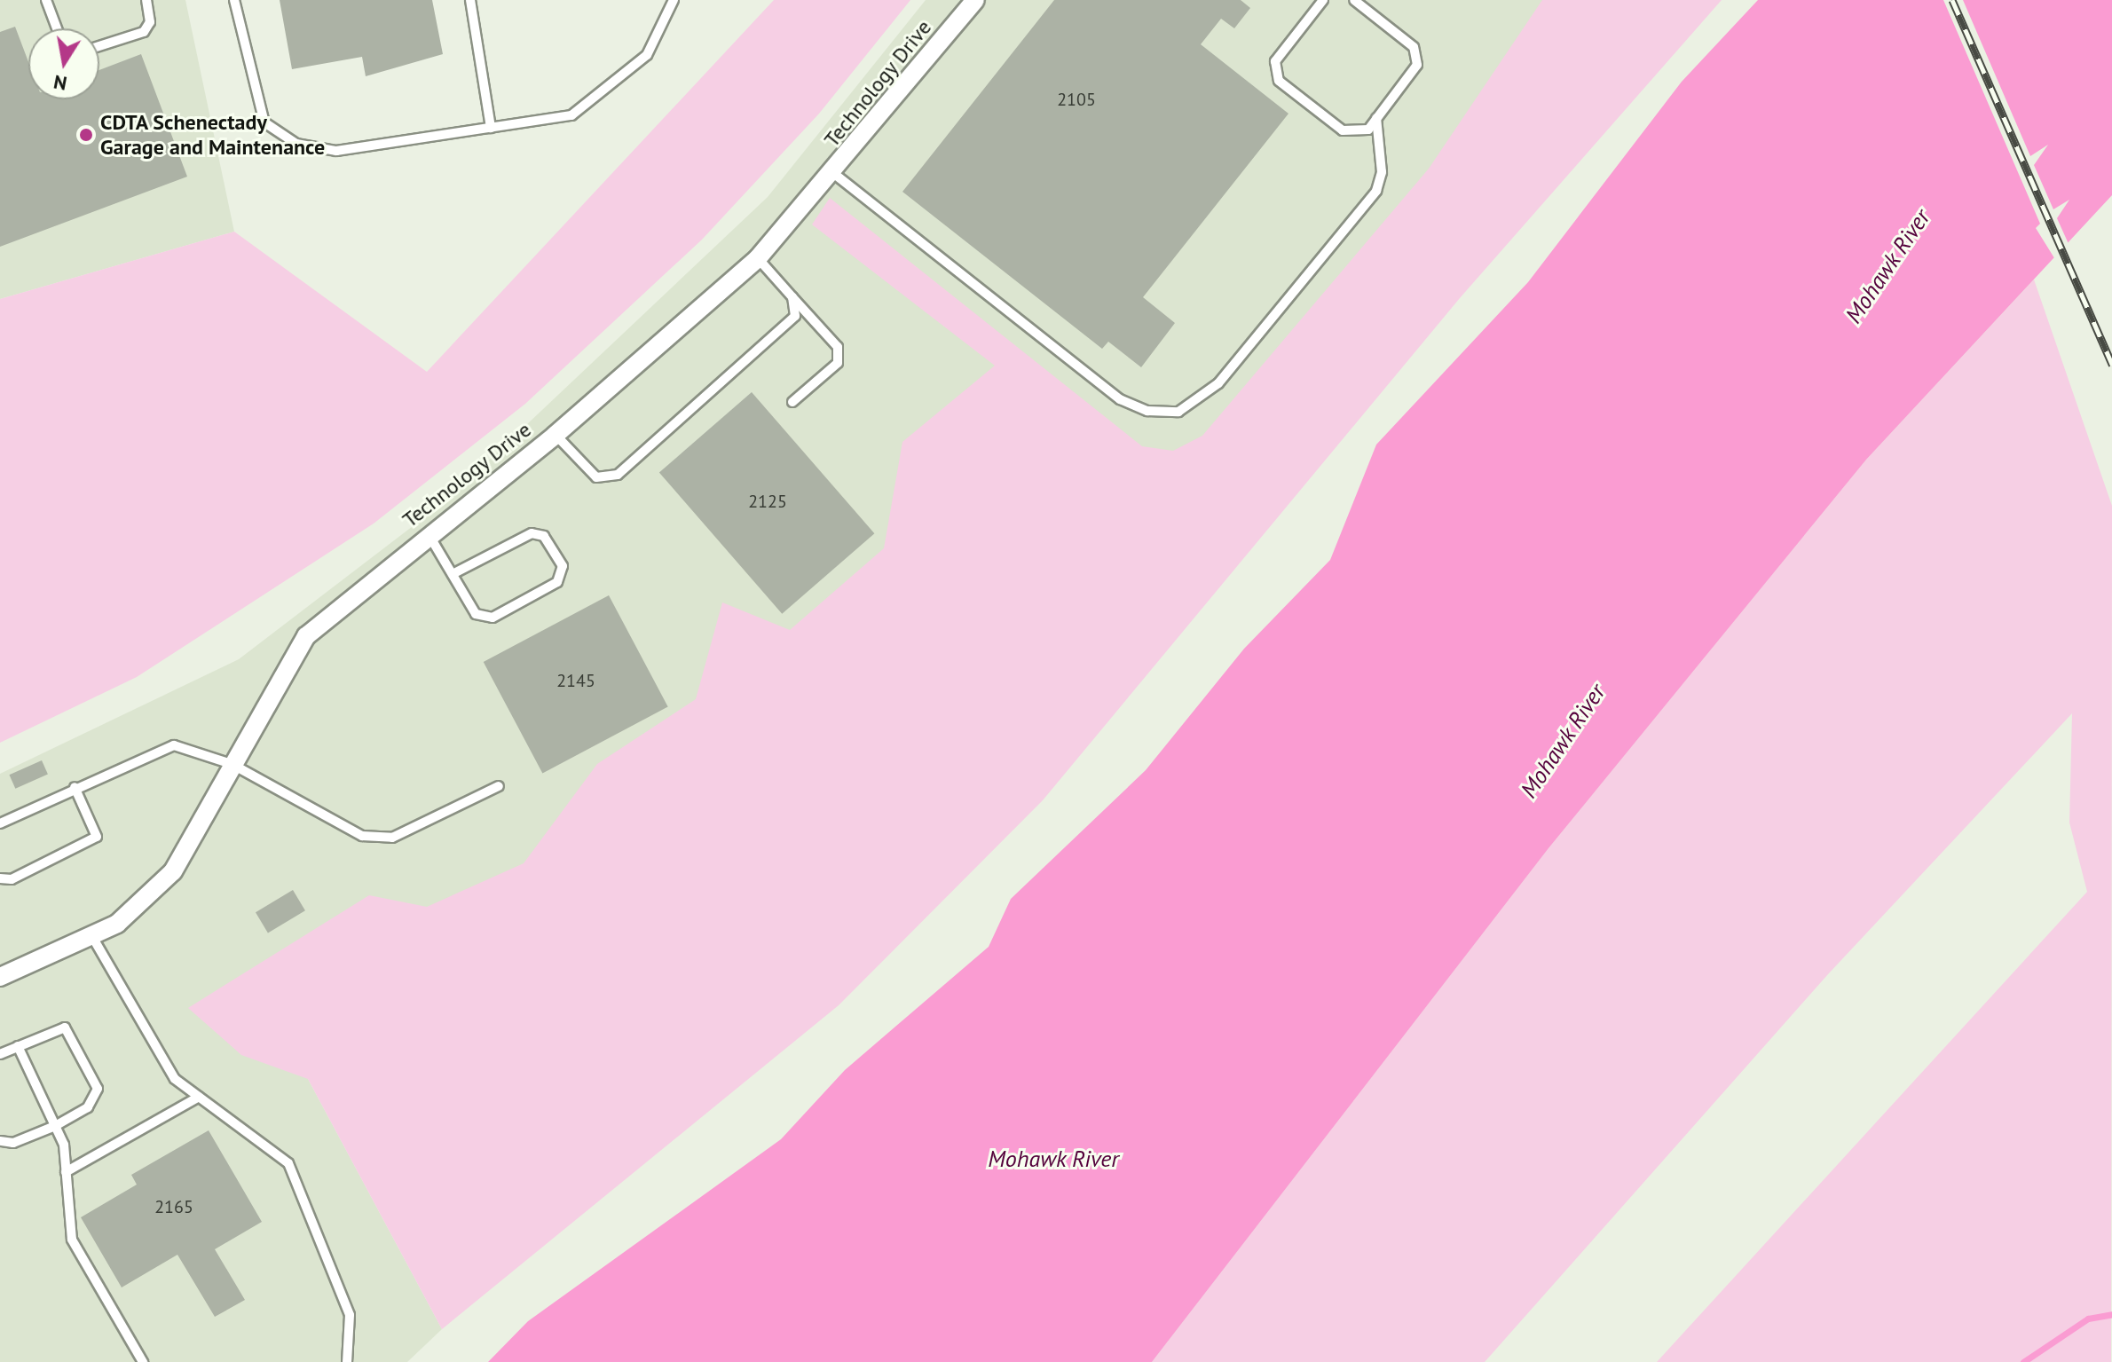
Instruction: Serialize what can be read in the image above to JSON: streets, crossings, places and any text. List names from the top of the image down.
{
  "streets": {
    "street": ["Technology Drive"]
  },
  "water": ["Mohawk River"],
  "places": ["CDTA Schenectady Garage and Maintenance"],
  "house_numbers": [
    "2105",
    "2125",
    "2145",
    "2165"
  ],
  "north": "bottom"
}
